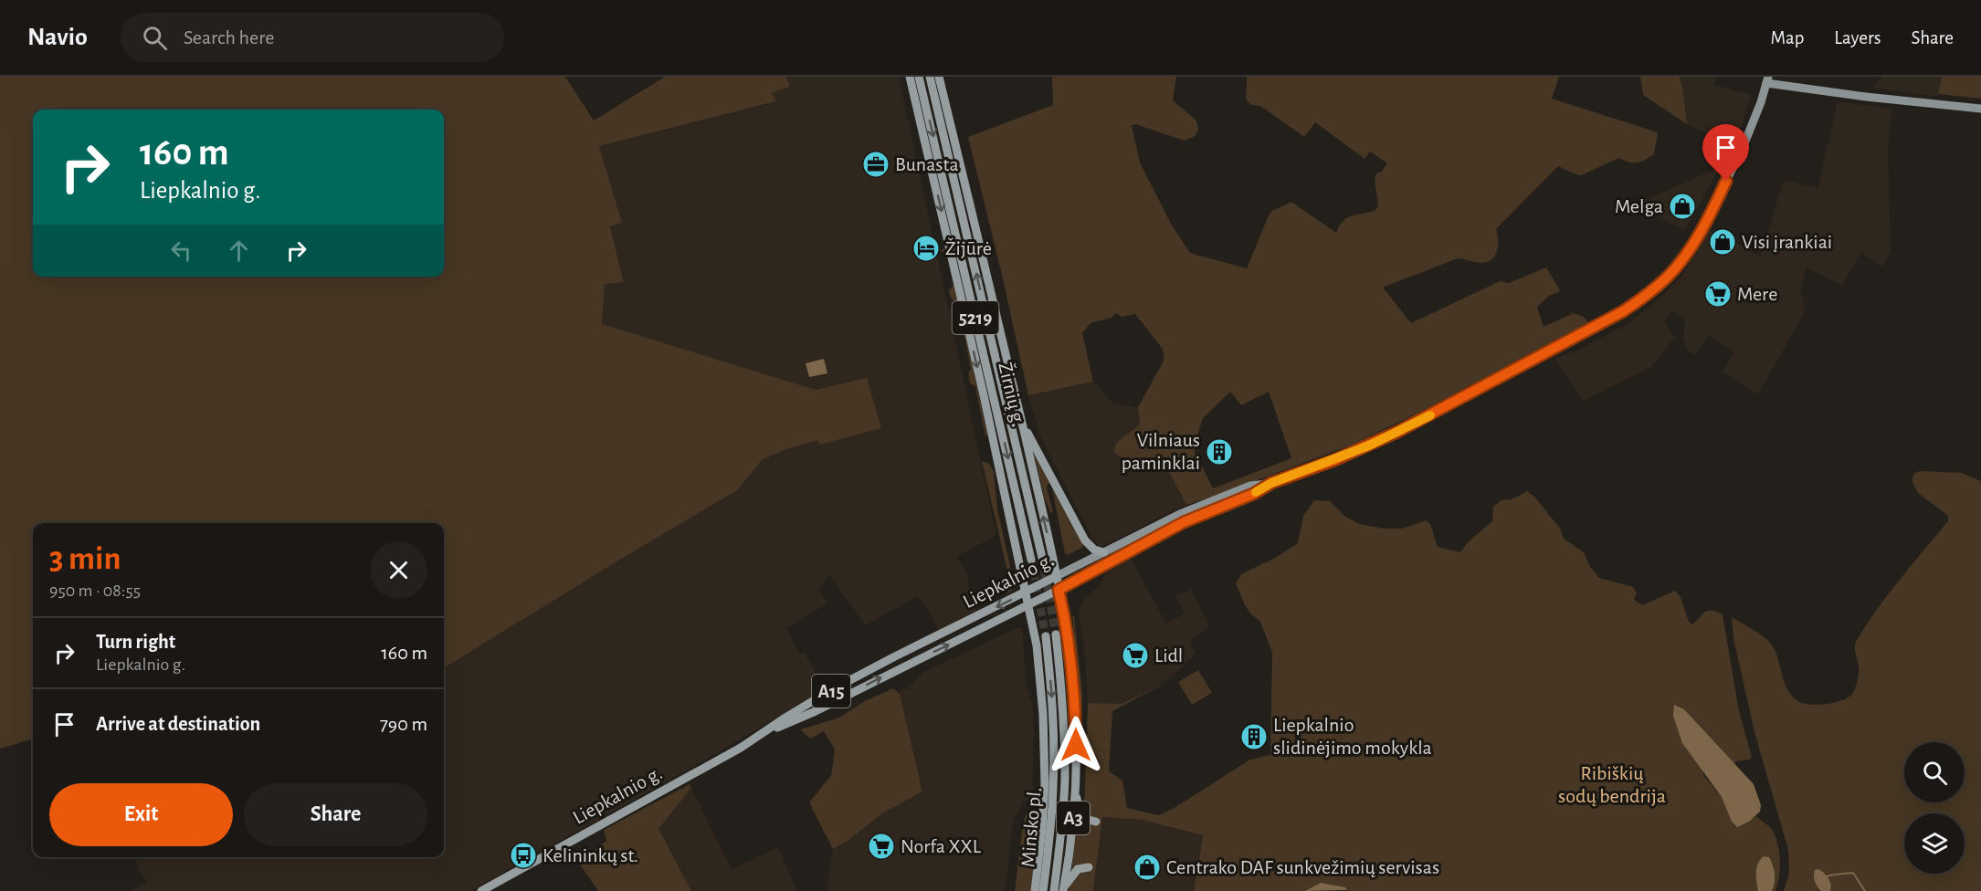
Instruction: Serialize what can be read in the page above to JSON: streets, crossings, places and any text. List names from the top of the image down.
{
  "streets": {
    "highway": [
      "5219",
      "Žirnių g.",
      "Liepkalnio g.",
      "A15",
      "A3",
      "Minsko pl."
    ]
  },
  "crossings": [
    ["5219", "Liepkalnio g."],
    ["5219", "A3"],
    ["Liepkalnio g.", "A3"]
  ],
  "parks": ["Ribiškių sodų bendrija"],
  "places": {
    "office": ["Bunasta"],
    "shop": ["Melga", "Visi įrankiai", "Centrako DAF sunkvežimių servisas"],
    "hotel": ["Žijūrė"],
    "supermarket": ["Mere", "Lidl", "Norfa XXL"],
    "building": ["Vilniaus paminklai", "Liepkalnio slidinėjimo mokykla"],
    "bus stop": ["Kelininkų st."]
  },
  "page": {
    "header": "Navio",
    "search": "Search here",
    "nav": ["Map", "Layers", "Share"],
    "turn": ["160 m", "Liepkalnio g."],
    "heading": ["3 min", "950 m · 08:55"],
    "list": [
      {
        "name": "Turn right",
        "note": "Liepkalnio g.",
        "value": "160 m"
      },
      {
        "name": "Arrive at destination",
        "value": "790 m"
      }
    ],
    "buttons": ["Exit", "Share"]
  }
}
